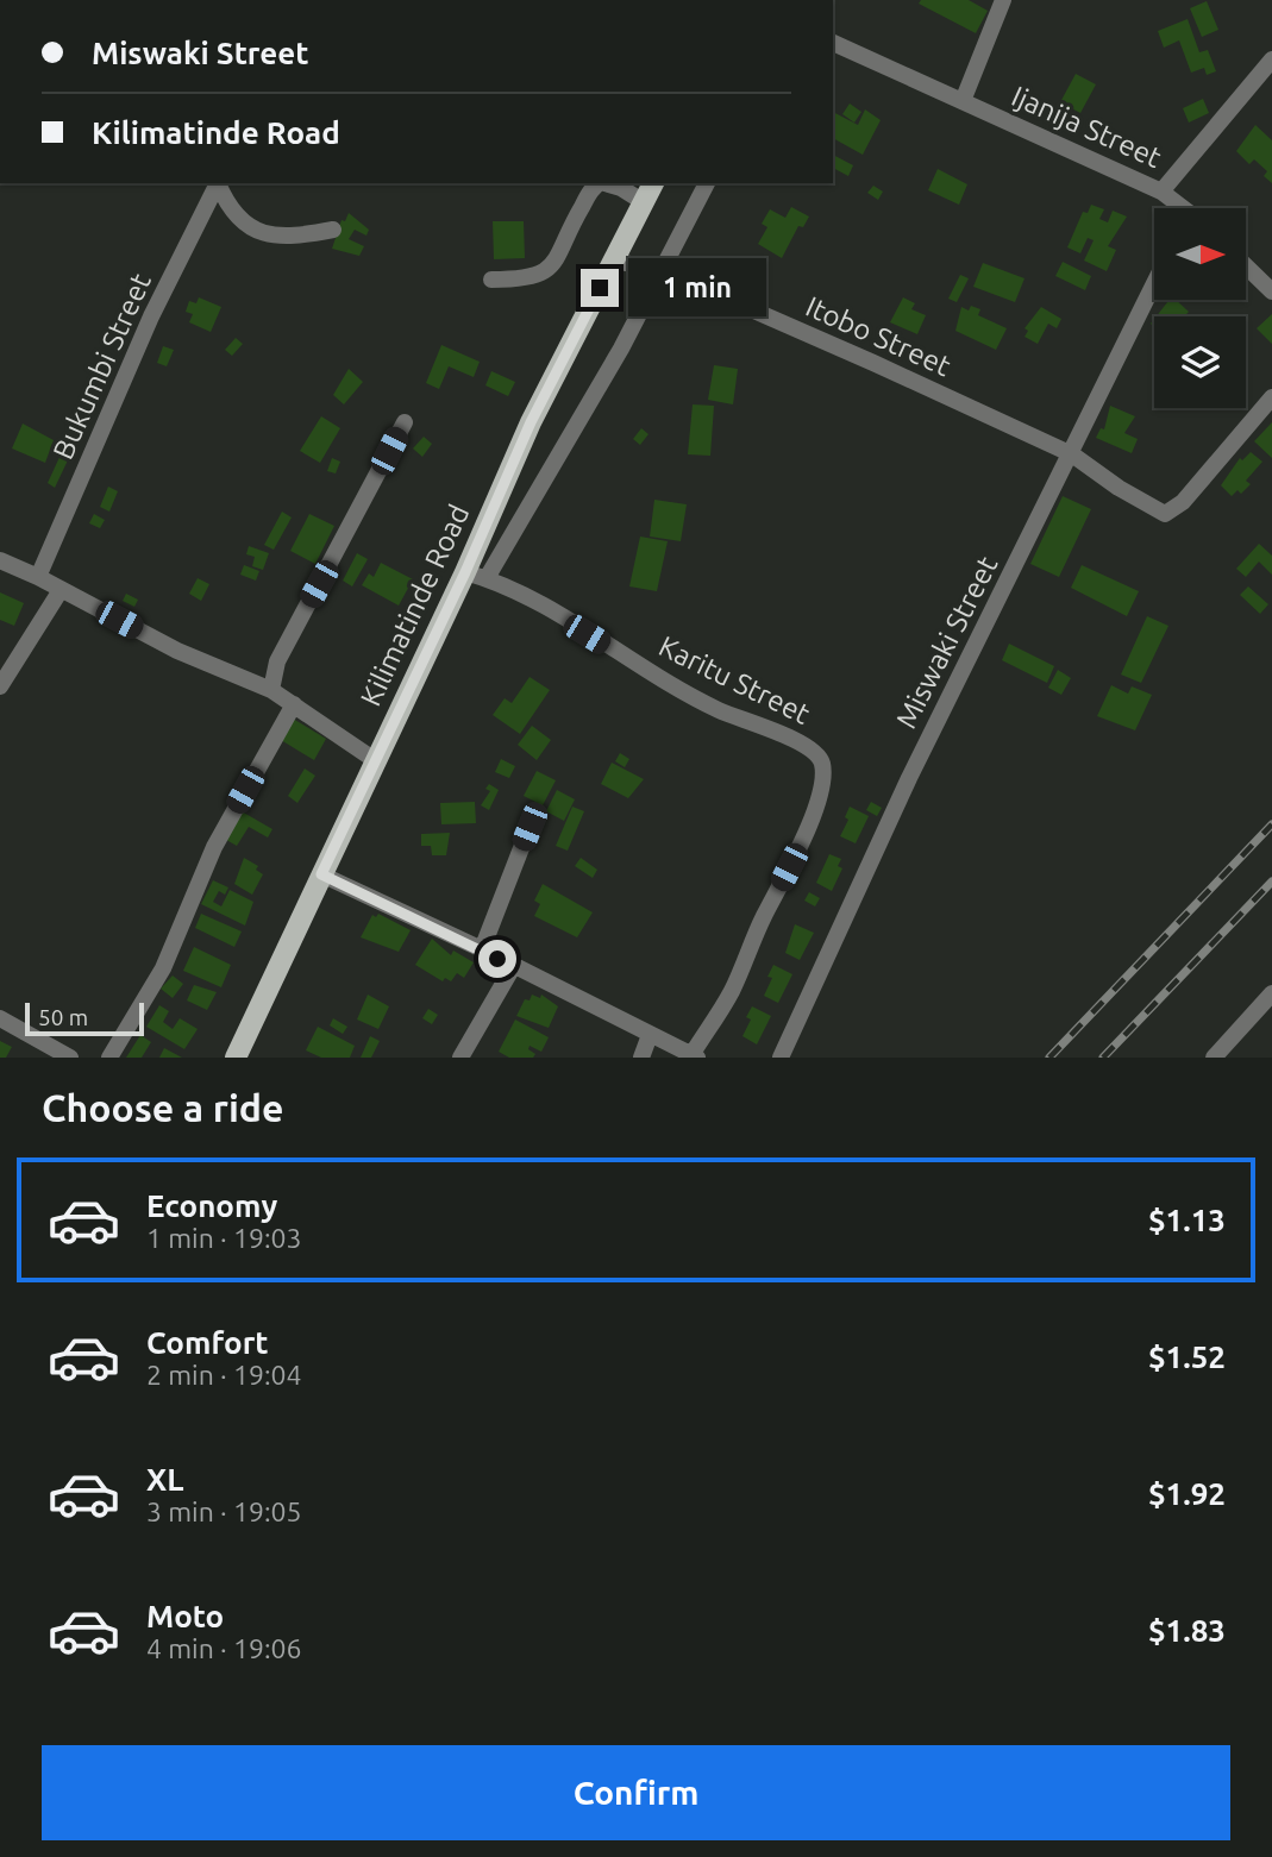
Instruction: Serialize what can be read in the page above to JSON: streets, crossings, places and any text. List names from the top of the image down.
{
  "streets": {
    "main road": ["Kilimatinde Road"],
    "street": [
      "Ijanija Street",
      "Itobo Street",
      "Bukumbi Street",
      "Miswaki Street",
      "Karitu Street"
    ]
  },
  "crossings": [
    ["Itobo Street", "Kilimatinde Road"],
    ["Itobo Street", "Miswaki Street"],
    ["Kilimatinde Road", "Karitu Street"]
  ],
  "scale_bar": "50 m",
  "north": "right",
  "page": {
    "banner": ["Miswaki Street", "Kilimatinde Road"],
    "bubble": "1 min",
    "scale": "50 m",
    "heading": "Choose a ride",
    "list": [
      {
        "name": "Economy",
        "note": "1 min · 19:03",
        "value": "$1.13"
      },
      {
        "name": "Comfort",
        "note": "2 min · 19:04",
        "value": "$1.52"
      },
      {
        "name": "XL",
        "note": "3 min · 19:05",
        "value": "$1.92"
      },
      {
        "name": "Moto",
        "note": "4 min · 19:06",
        "value": "$1.83"
      }
    ],
    "buttons": "Confirm"
  }
}
